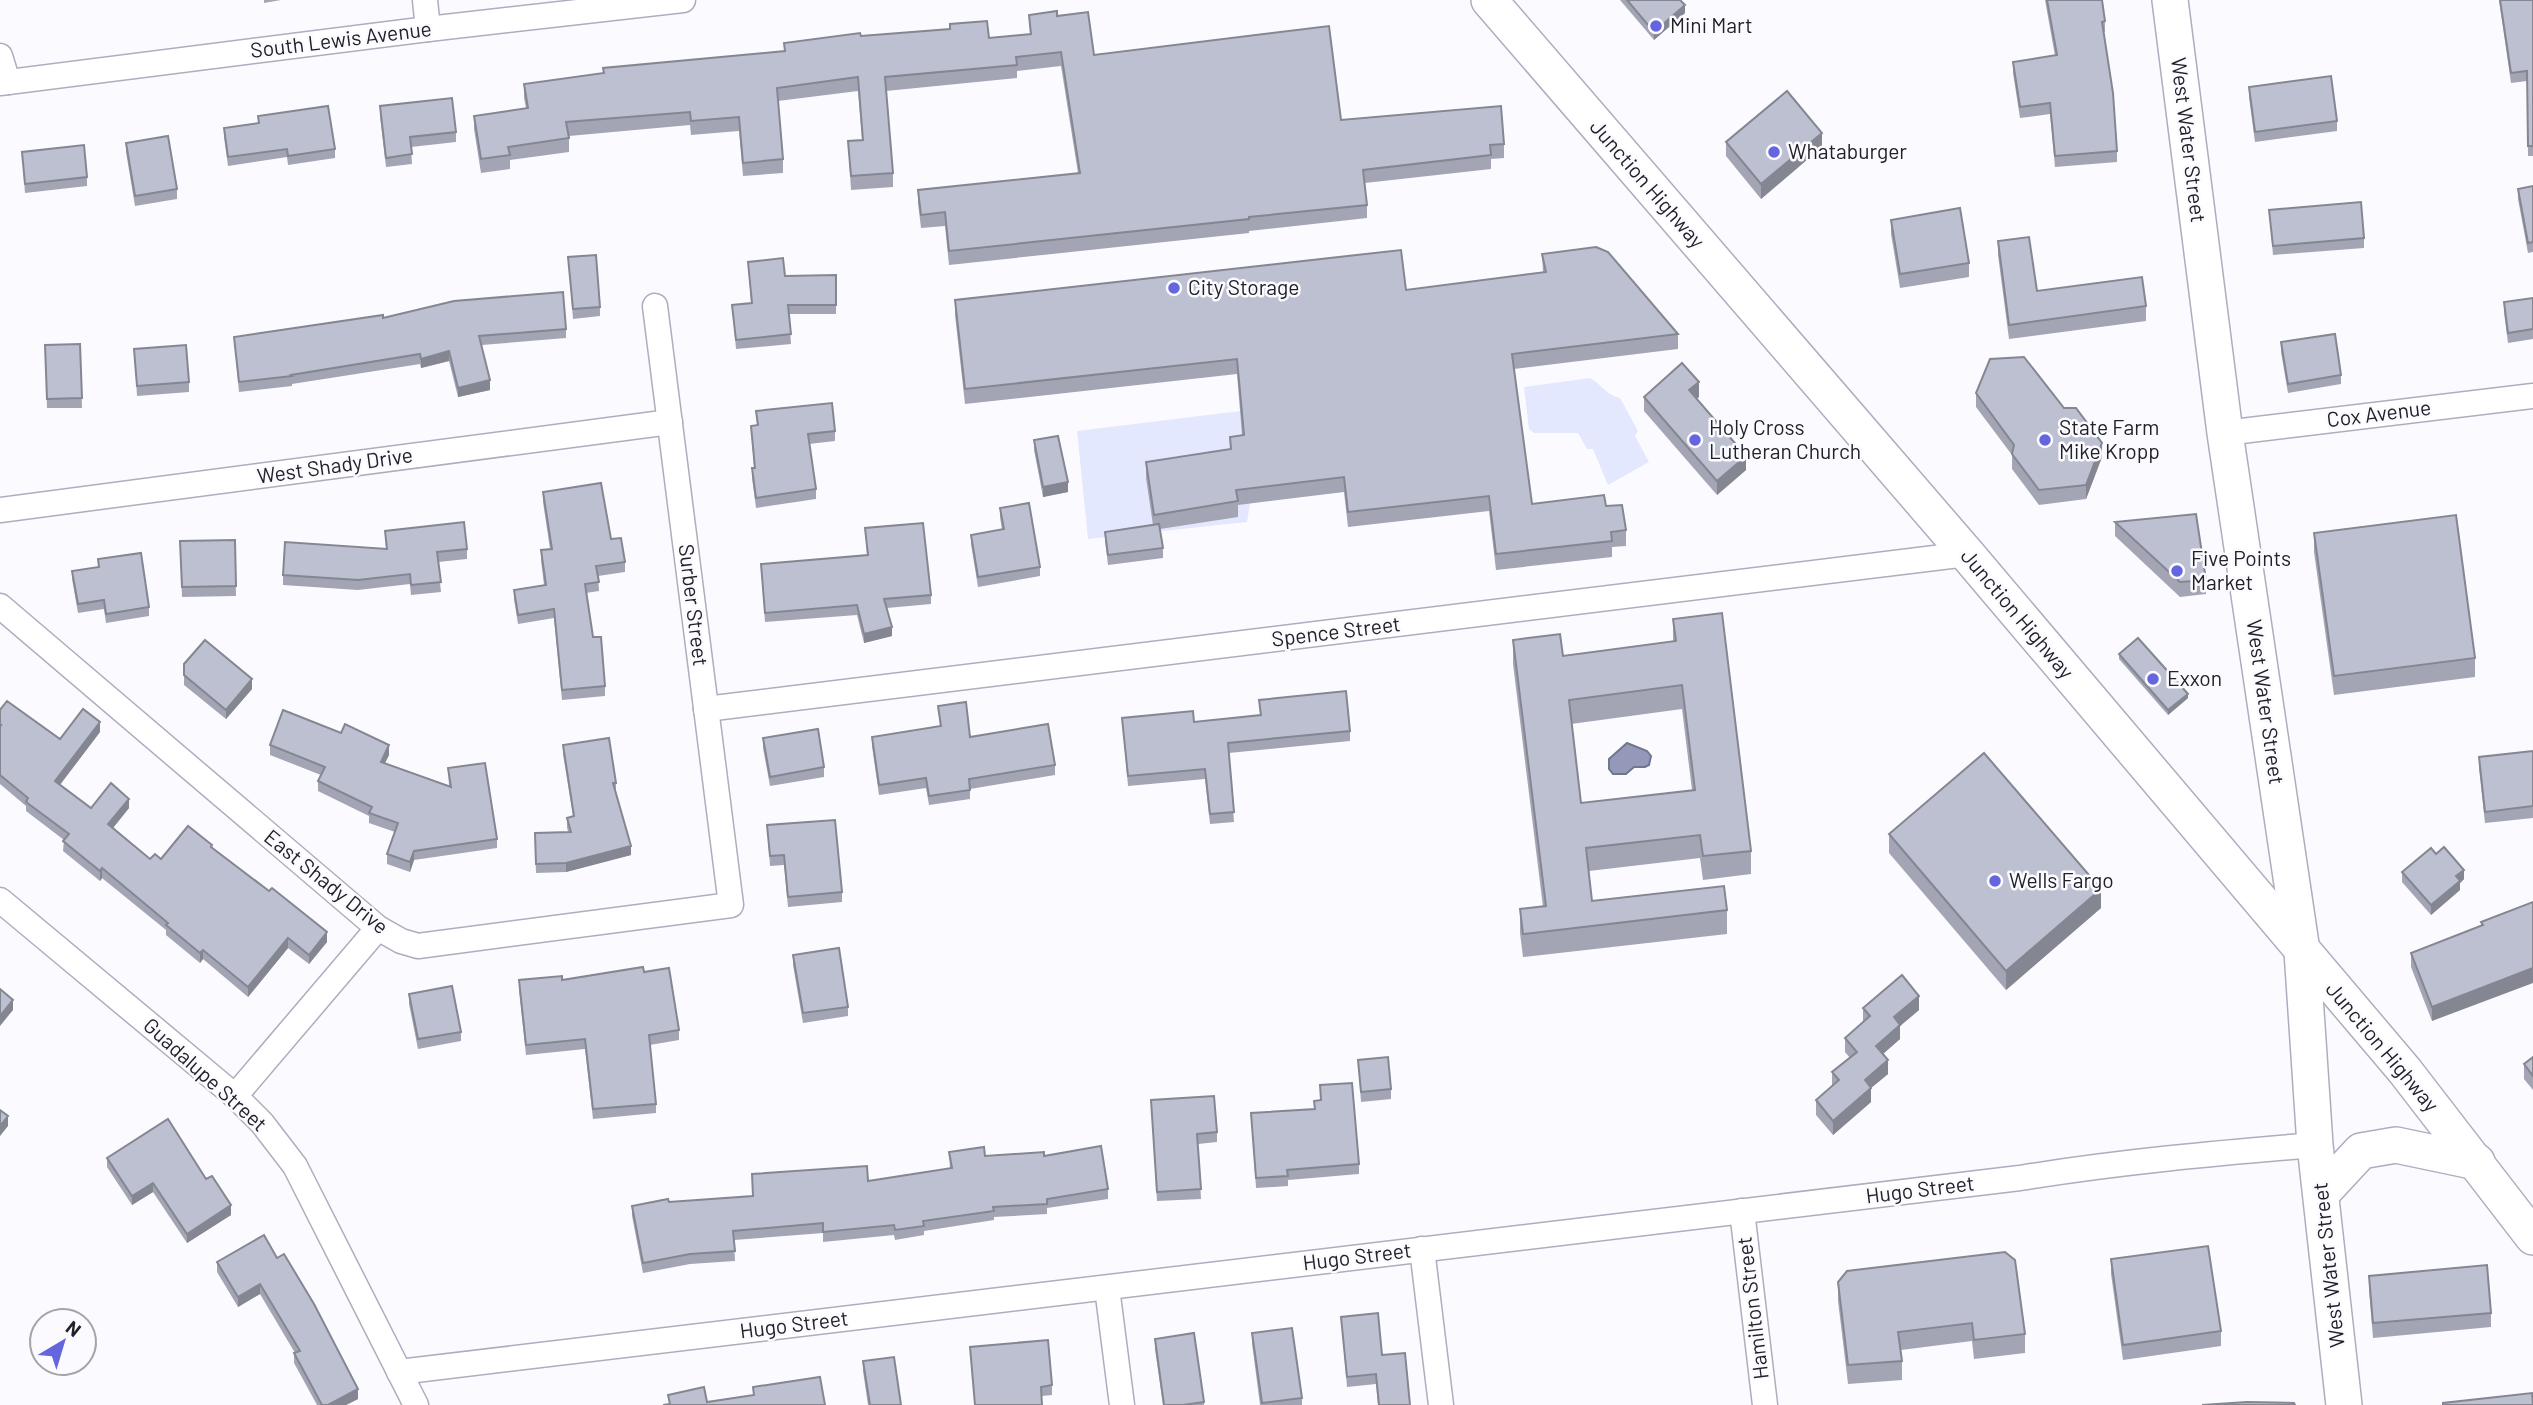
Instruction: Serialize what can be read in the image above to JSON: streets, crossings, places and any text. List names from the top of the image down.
{
  "streets": {
    "main road": ["West Water Street", "Junction Highway"],
    "street": [
      "South Lewis Avenue",
      "Cox Avenue",
      "West Shady Drive",
      "Surber Street",
      "Spence Street",
      "East Shady Drive",
      "Guadalupe Street",
      "Hugo Street",
      "Hamilton Street"
    ]
  },
  "crossings": [
    ["West Water Street", "Junction Highway"],
    ["West Water Street", "Cox Avenue"],
    ["West Water Street", "Hugo Street"],
    ["Junction Highway", "Spence Street"],
    ["West Shady Drive", "Surber Street"],
    ["Surber Street", "Spence Street"],
    ["Surber Street", "East Shady Drive"],
    ["Guadalupe Street", "Hugo Street"],
    ["Hugo Street", "Hamilton Street"]
  ],
  "places": [
    "Mini Mart",
    "Whataburger",
    "City Storage",
    "Holy Cross Lutheran Church",
    "State Farm Mike Kropp",
    "Five Points Market",
    "Exxon",
    "Wells Fargo"
  ],
  "north": "top right"
}
